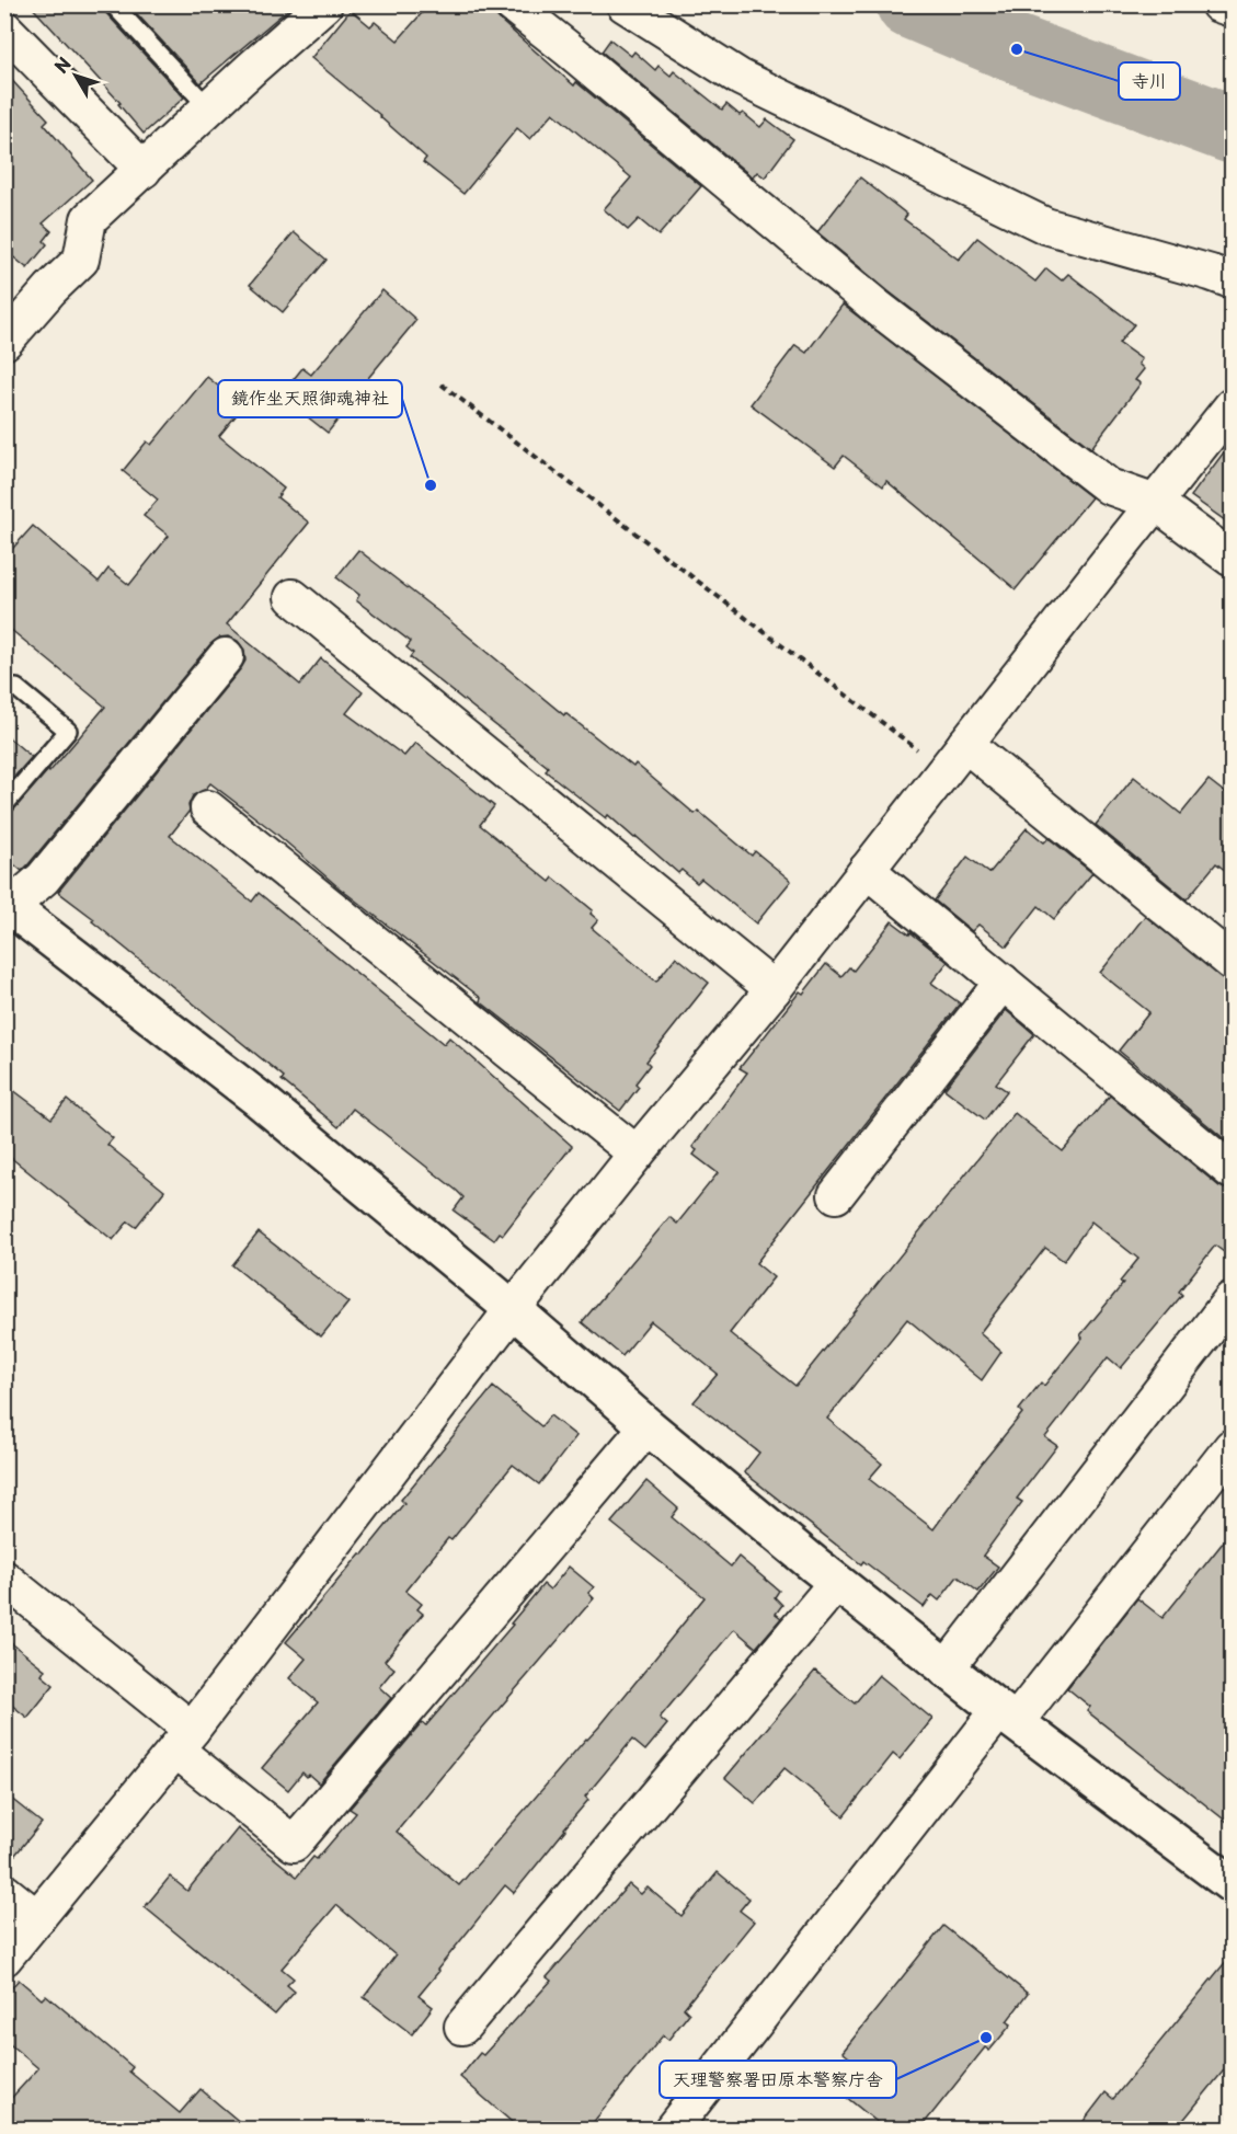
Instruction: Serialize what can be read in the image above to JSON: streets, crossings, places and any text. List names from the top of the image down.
{
  "places": ["寺川", "鏡作坐天照御魂神社", "天理警察署田原本警察庁舎"],
  "north": "top left"
}
